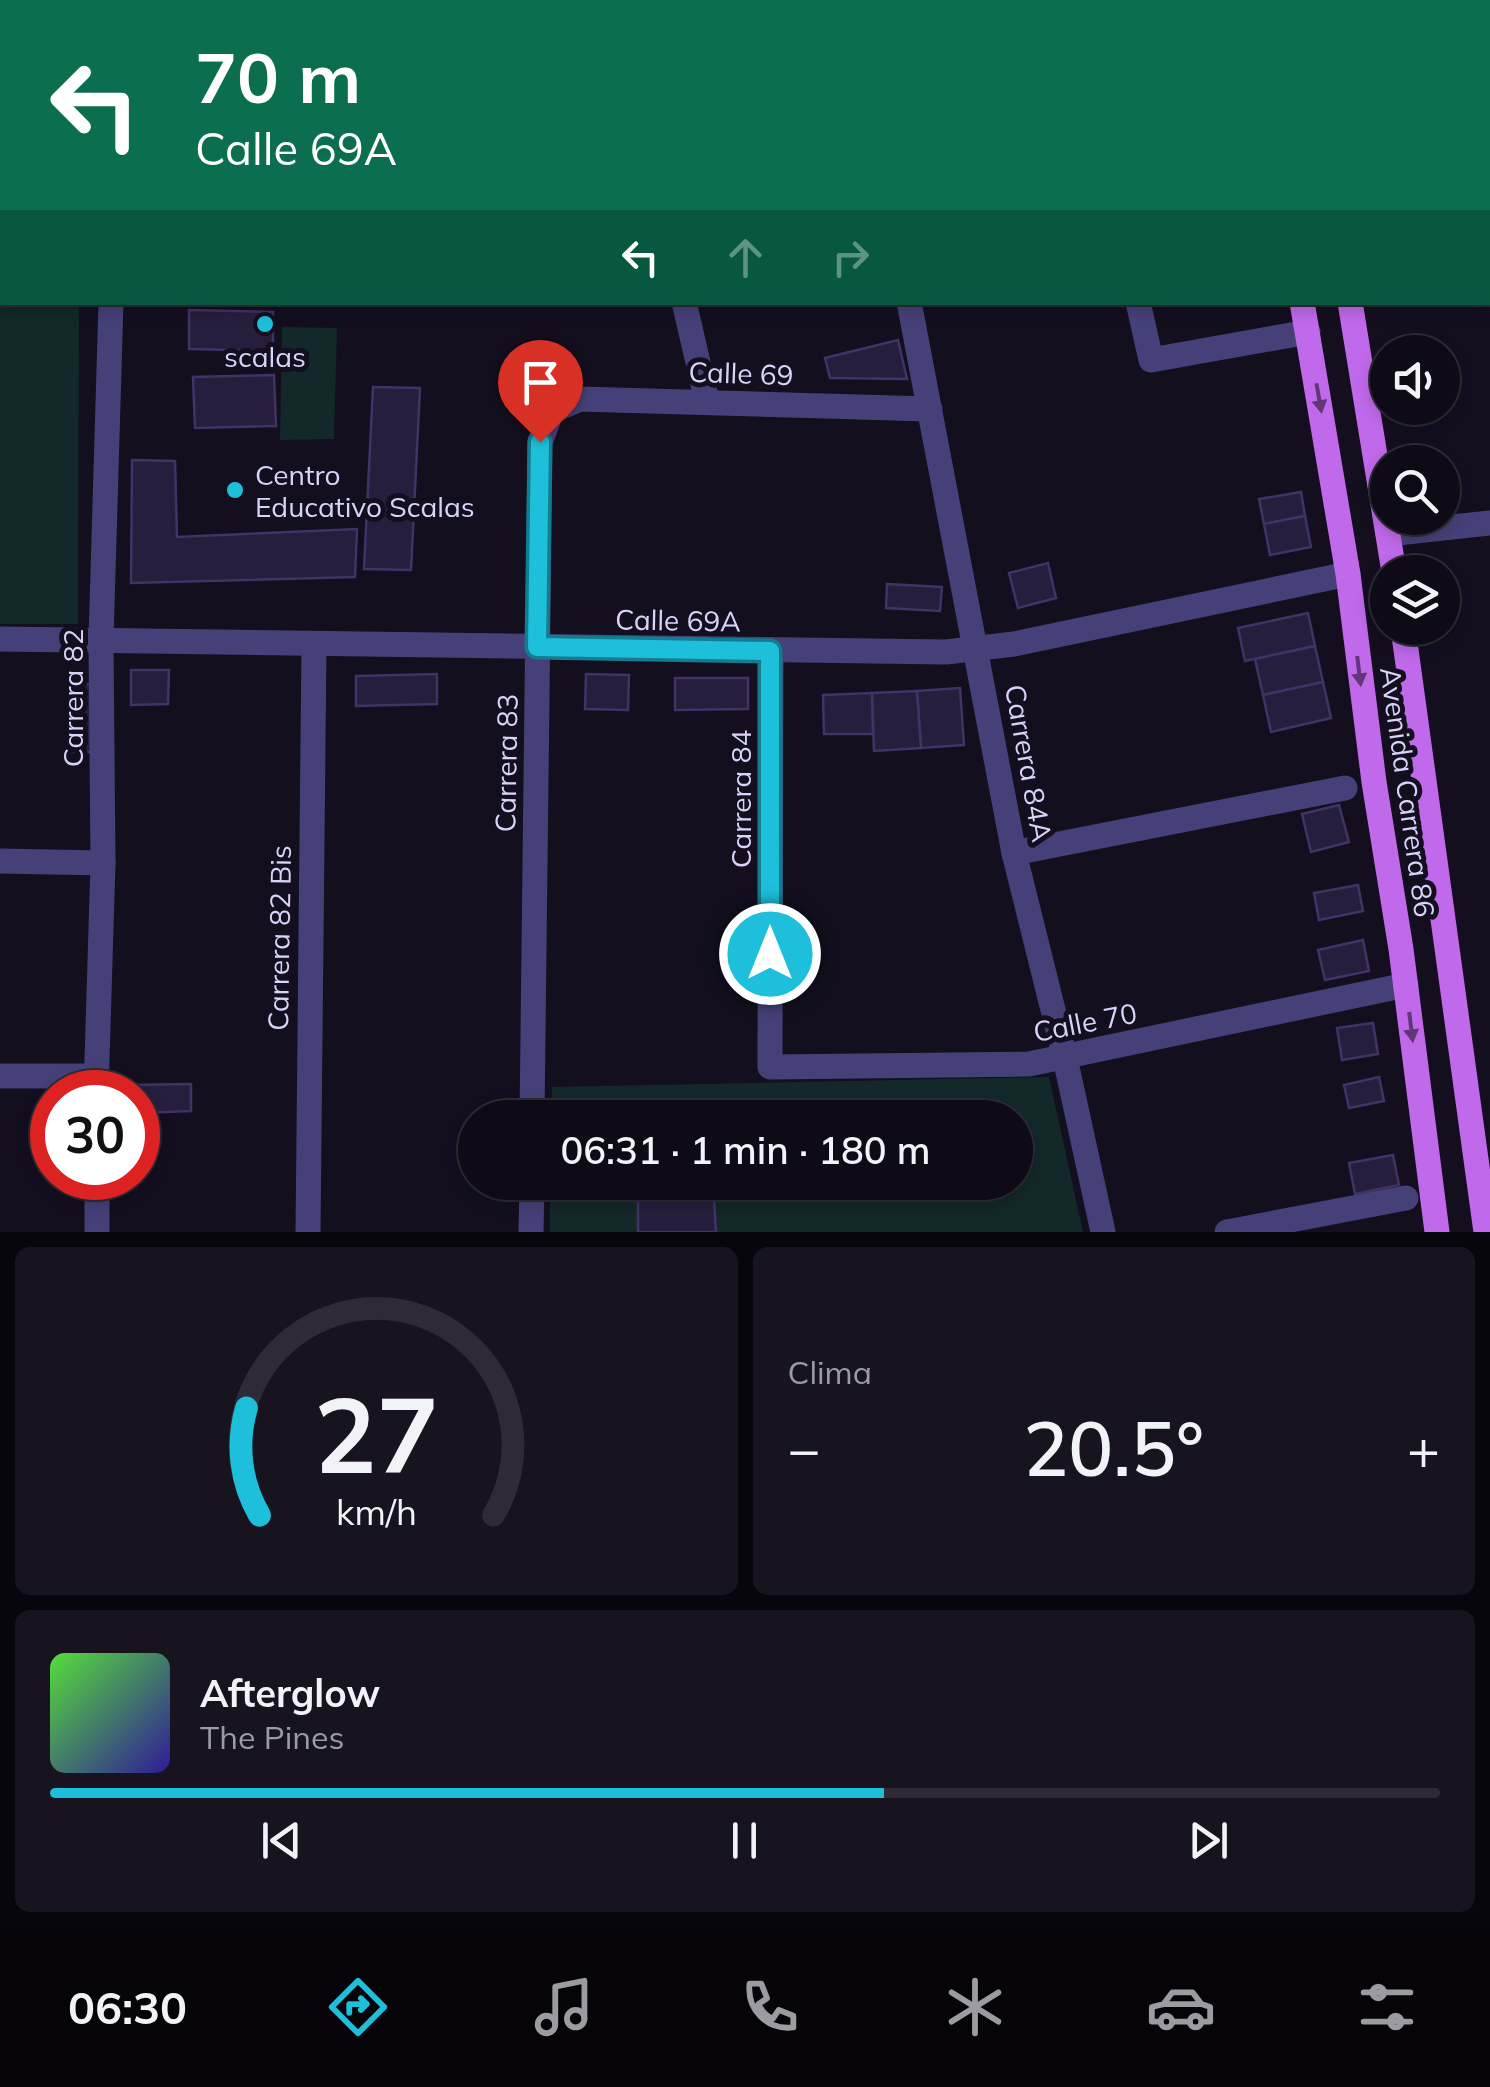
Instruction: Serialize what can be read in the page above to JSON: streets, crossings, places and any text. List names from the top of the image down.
{
  "streets": {
    "main road": ["Avenida Carrera 86"],
    "street": [
      "Calle 69",
      "Calle 69A",
      "Carrera 82",
      "Carrera 83",
      "Carrera 84A",
      "Carrera 84",
      "Carrera 82 Bis",
      "Calle 70"
    ]
  },
  "crossings": [
    ["Calle 69", "Carrera 83"],
    ["Calle 69", "Carrera 84A"],
    ["Calle 69A", "Carrera 82"],
    ["Calle 69A", "Carrera 83"],
    ["Calle 69A", "Carrera 84A"],
    ["Calle 69A", "Avenida Carrera 86"],
    ["Calle 69A", "Carrera 84"],
    ["Calle 69A", "Carrera 82 Bis"],
    ["Carrera 84A", "Calle 70"],
    ["Avenida Carrera 86", "Calle 70"],
    ["Carrera 84", "Calle 70"]
  ],
  "places": ["scalas", "Centro Educativo Scalas"],
  "page": {
    "turn": ["70 m", "Calle 69A"],
    "limit": "30",
    "trip": "06:31 · 1 min · 180 m",
    "tile": "Clima",
    "heat": ["−", "20.5°", "+"],
    "song": ["Afterglow", "The Pines"],
    "tabs": "06:30",
    "gauge": ["27", "km/h"]
  }
}
